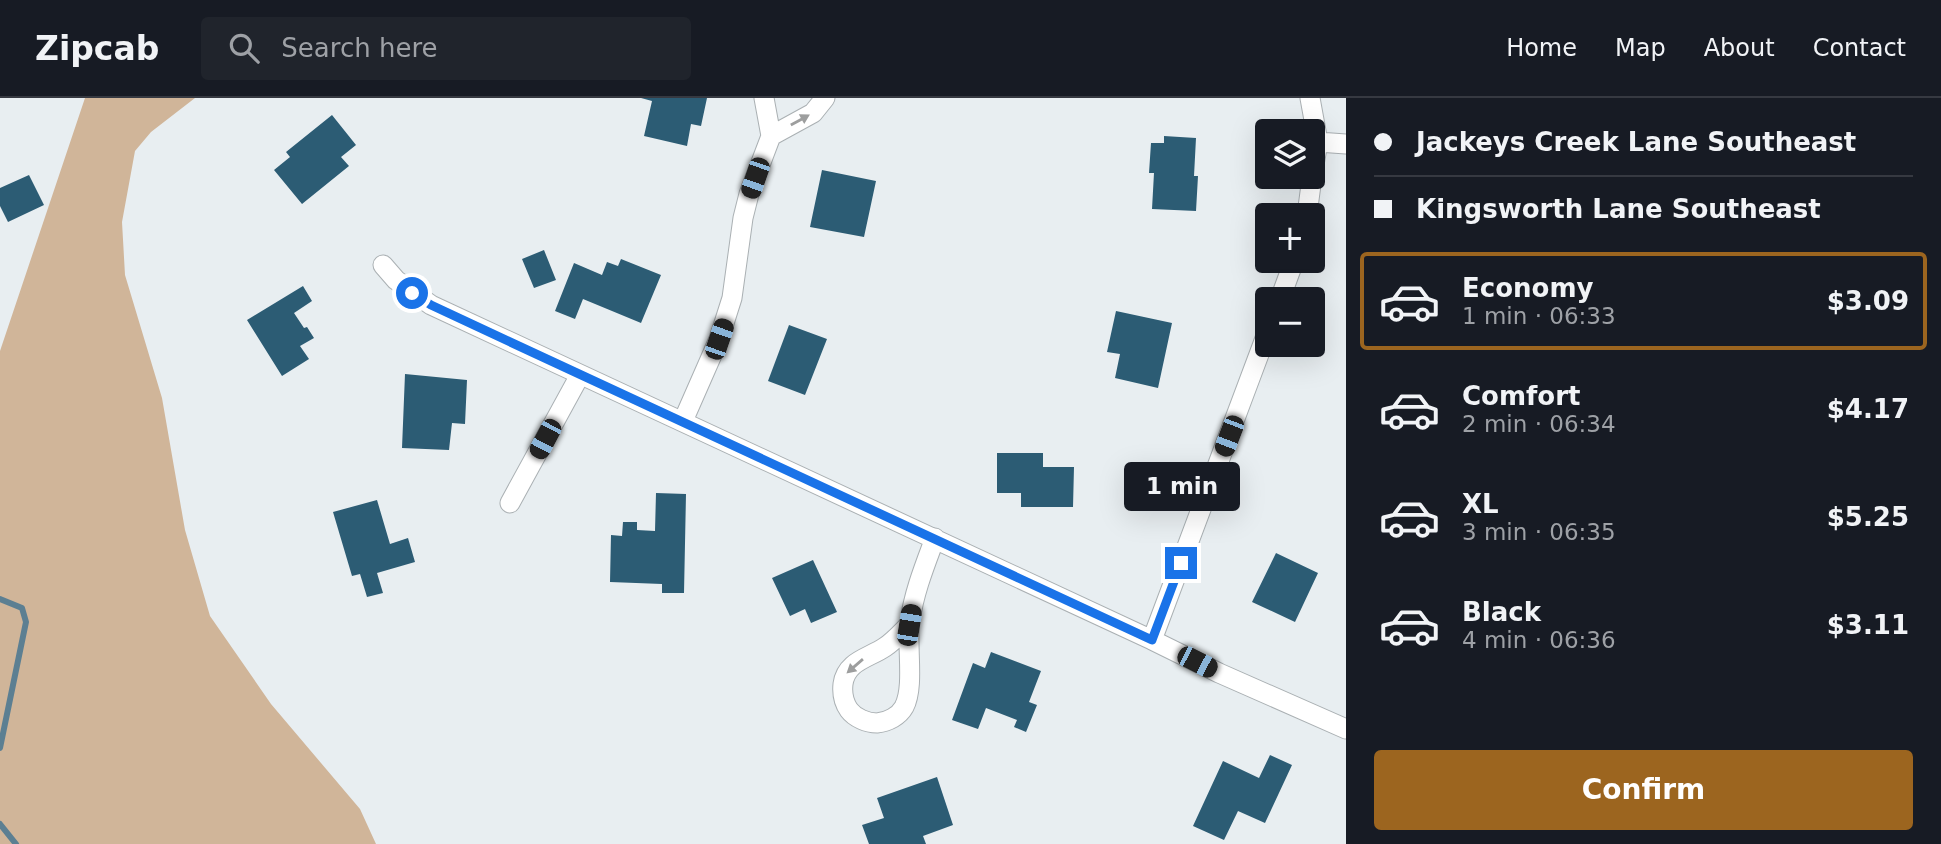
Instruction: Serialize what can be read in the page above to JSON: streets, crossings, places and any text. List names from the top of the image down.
{
  "page": {
    "header": "Zipcab",
    "search": "Search here",
    "nav": [
      "Home",
      "Map",
      "About",
      "Contact"
    ],
    "banner": ["Jackeys Creek Lane Southeast", "Kingsworth Lane Southeast"],
    "map_buttons": ["+", "−"],
    "list": [
      {
        "name": "Economy",
        "note": "1 min · 06:33",
        "value": "$3.09"
      },
      {
        "name": "Comfort",
        "note": "2 min · 06:34",
        "value": "$4.17"
      },
      {
        "name": "XL",
        "note": "3 min · 06:35",
        "value": "$5.25"
      },
      {
        "name": "Black",
        "note": "4 min · 06:36",
        "value": "$3.11"
      }
    ],
    "bubble": "1 min",
    "buttons": "Confirm"
  }
}
